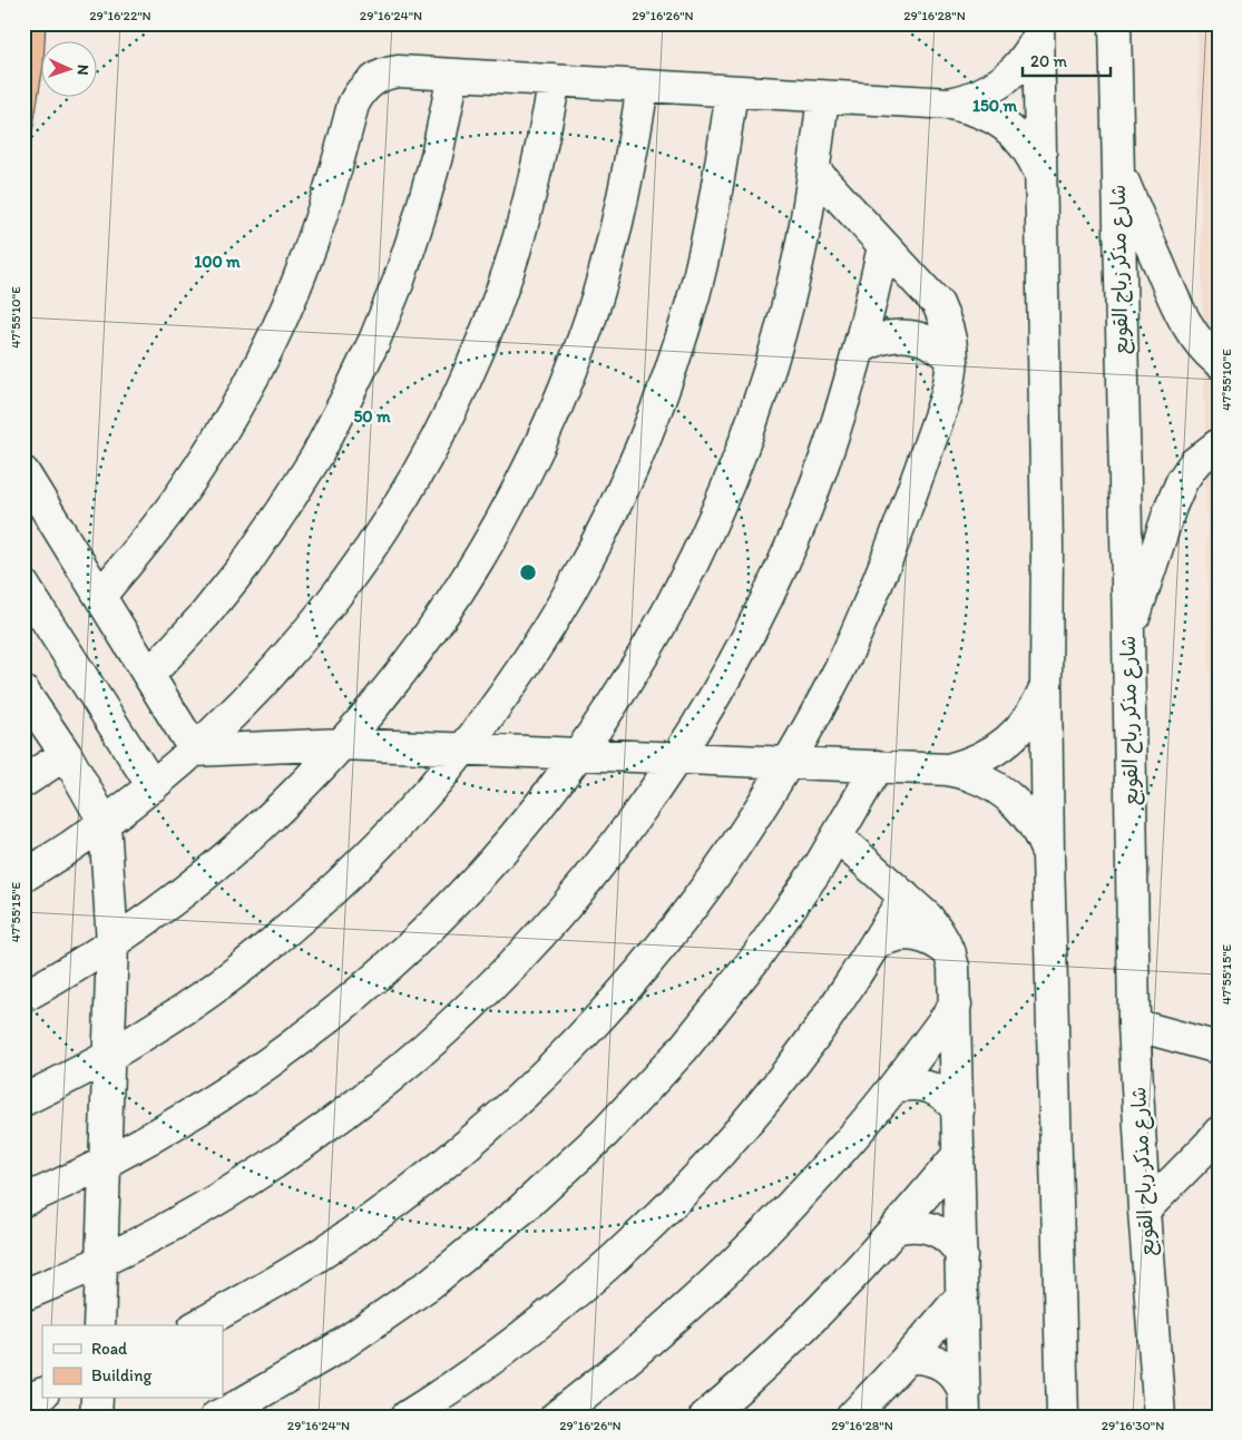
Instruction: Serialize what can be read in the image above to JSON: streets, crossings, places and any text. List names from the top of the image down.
{
  "streets": {
    "street": ["شارع مذكر رباح القوبع"]
  },
  "legend": ["Road", "Building"],
  "scale_bar": "20 m",
  "north": "right",
  "coordinates": [
    "29°16'22\"N",
    "29°16'24\"N",
    "29°16'26\"N",
    "29°16'28\"N",
    "47°55'10\"E",
    "47°55'15\"E",
    "29°16'30\"N"
  ],
  "rings": ["150 m", "100 m", "50 m"]
}
